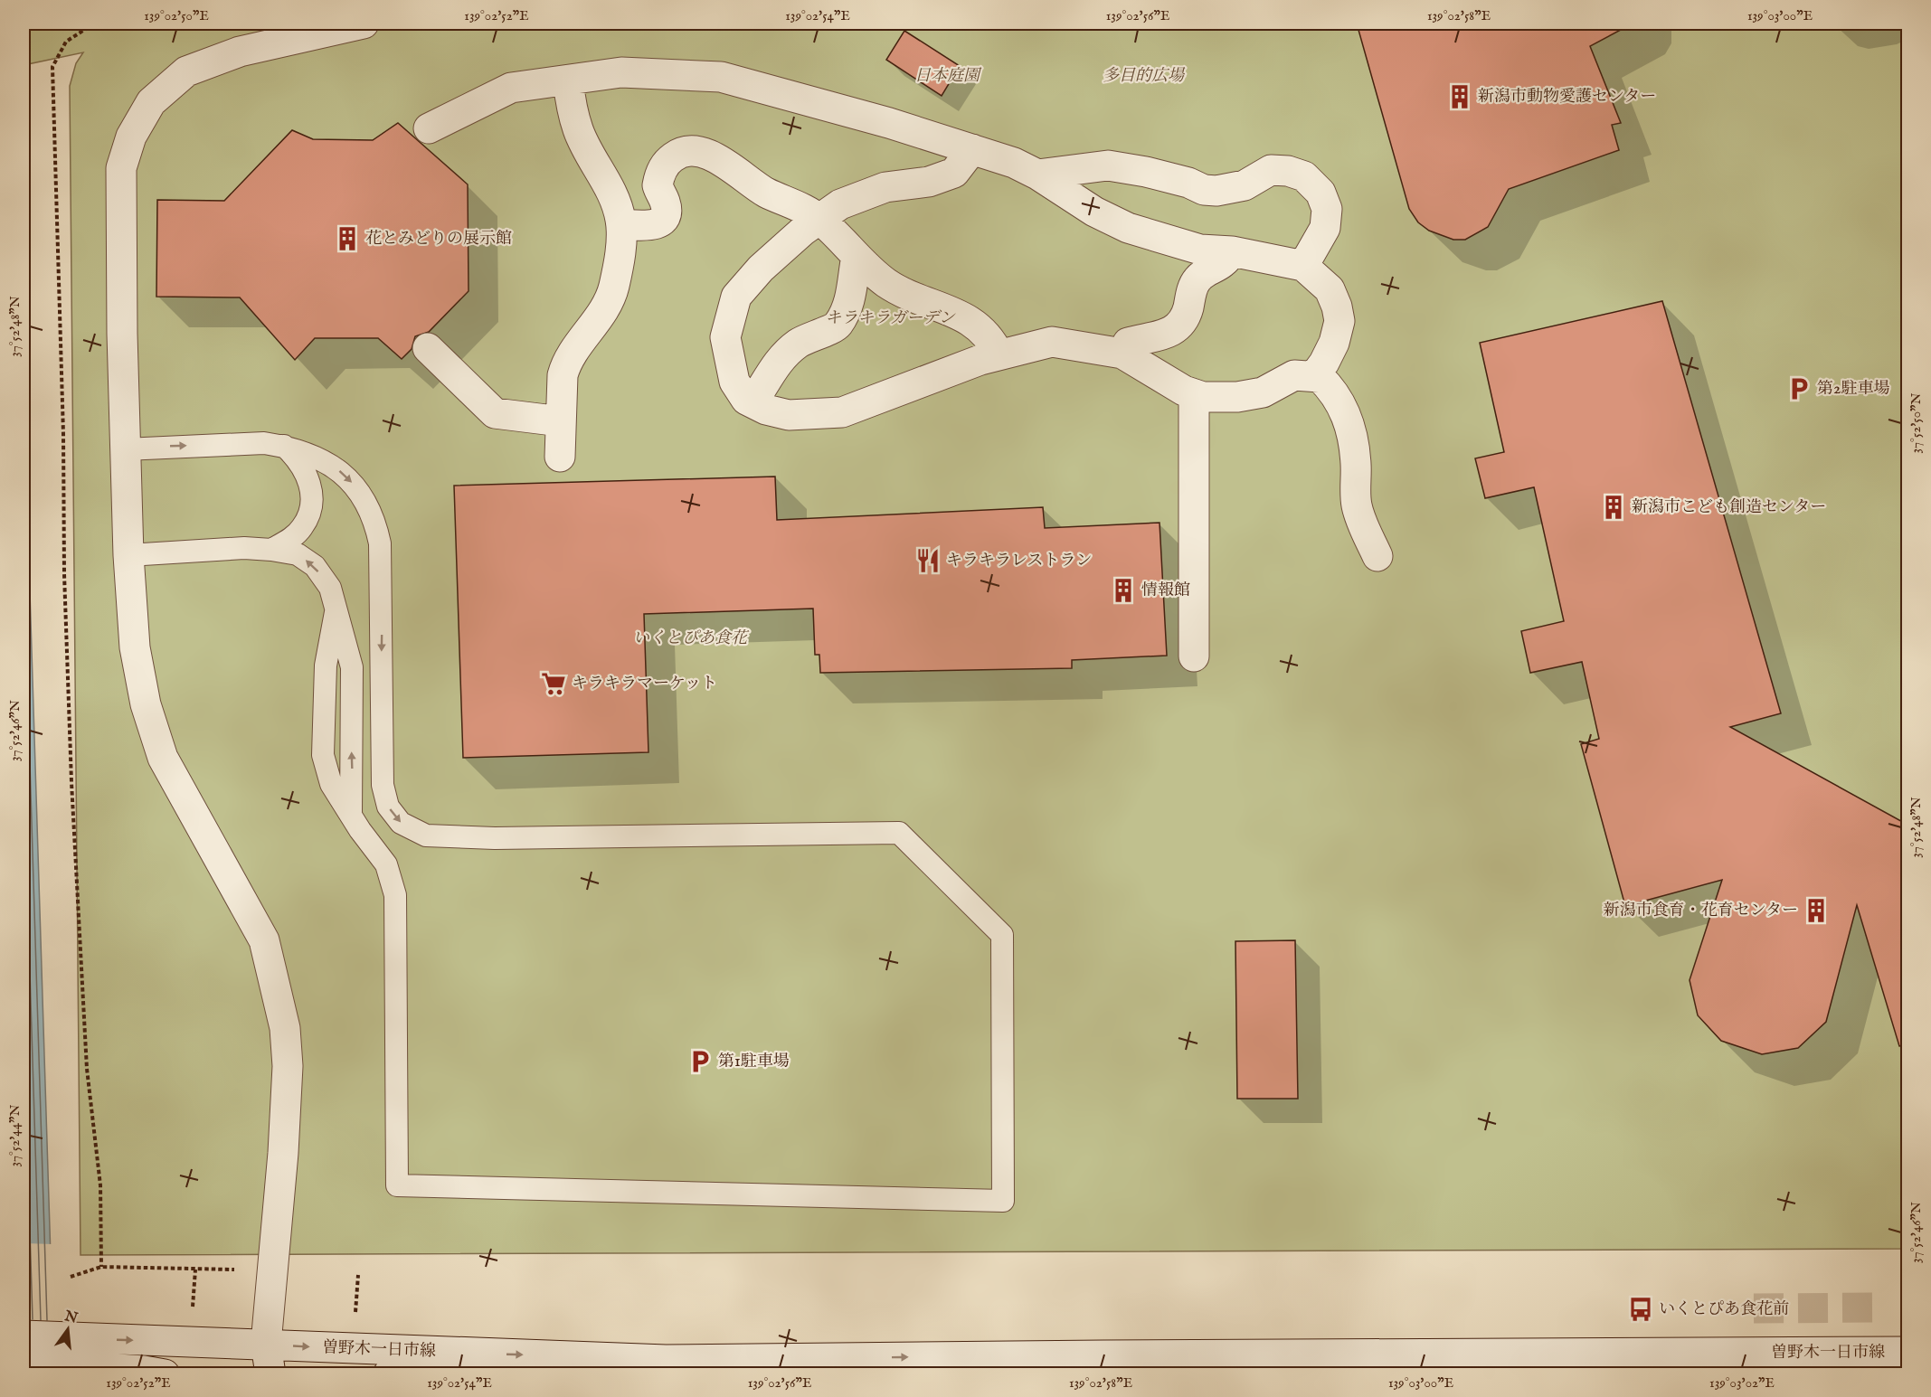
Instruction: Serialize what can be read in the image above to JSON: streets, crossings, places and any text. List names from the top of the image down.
{
  "streets": {
    "street": ["曽野木一日市線"]
  },
  "one_way": ["曽野木一日市線"],
  "parks": [
    "日本庭園",
    "多目的広場",
    "キラキラガーデン",
    "いくとぴあ食花"
  ],
  "places": {
    "building": [
      "新潟市動物愛護センター",
      "花とみどりの展示館",
      "新潟市こども創造センター",
      "情報館",
      "新潟市食育・花育センター"
    ],
    "parking": ["第2駐車場", "第1駐車場"],
    "restaurant": ["キラキラレストラン"],
    "supermarket": ["キラキラマーケット"],
    "bus stop": ["いくとぴあ食花前"]
  },
  "north": "top",
  "coordinates": [
    "139°02'50\"E",
    "139°02'52\"E",
    "139°02'54\"E",
    "139°02'56\"E",
    "139°02'58\"E",
    "139°03'00\"E",
    "37°52'48\"N",
    "37°52'50\"N",
    "37°52'46\"N",
    "37°52'44\"N",
    "139°03'02\"E"
  ]
}
